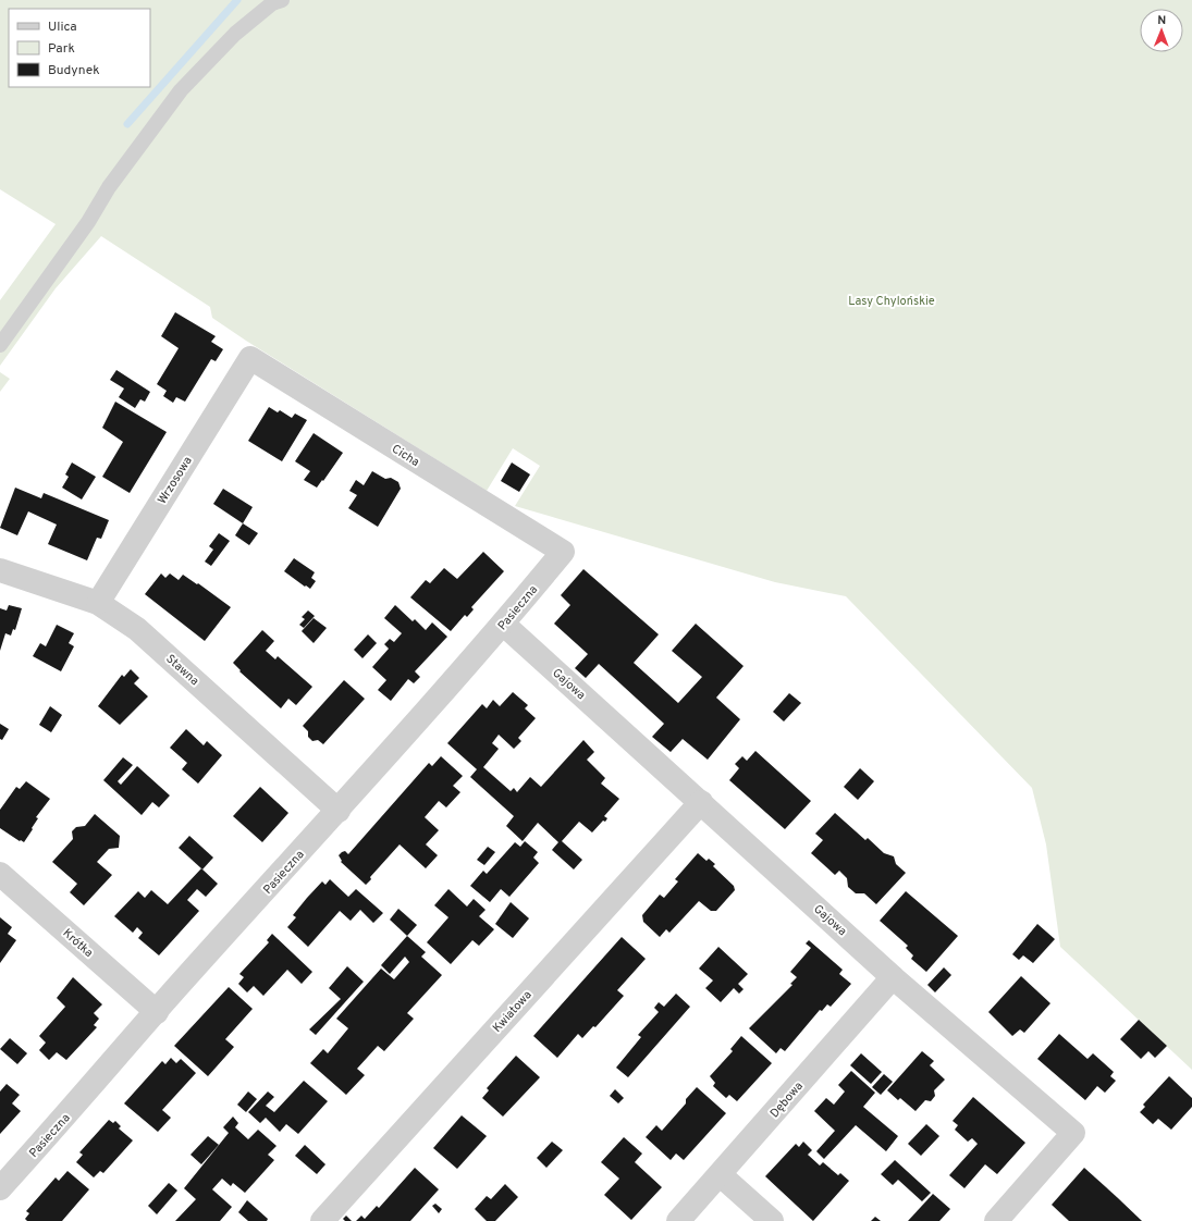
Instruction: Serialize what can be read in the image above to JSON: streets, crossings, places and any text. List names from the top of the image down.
{
  "streets": {
    "street": [
      "Cicha",
      "Wrzosowa",
      "Pasieczna",
      "Stawna",
      "Gajowa",
      "Krótka",
      "Kwiatowa",
      "Dębowa"
    ]
  },
  "crossings": [
    ["Cicha", "Wrzosowa"],
    ["Cicha", "Pasieczna"],
    ["Wrzosowa", "Stawna"],
    ["Pasieczna", "Stawna"],
    ["Pasieczna", "Gajowa"],
    ["Pasieczna", "Krótka"],
    ["Gajowa", "Kwiatowa"],
    ["Gajowa", "Dębowa"]
  ],
  "parks": ["Lasy Chylońskie"],
  "legend": ["Ulica", "Park", "Budynek"],
  "north": "top"
}
